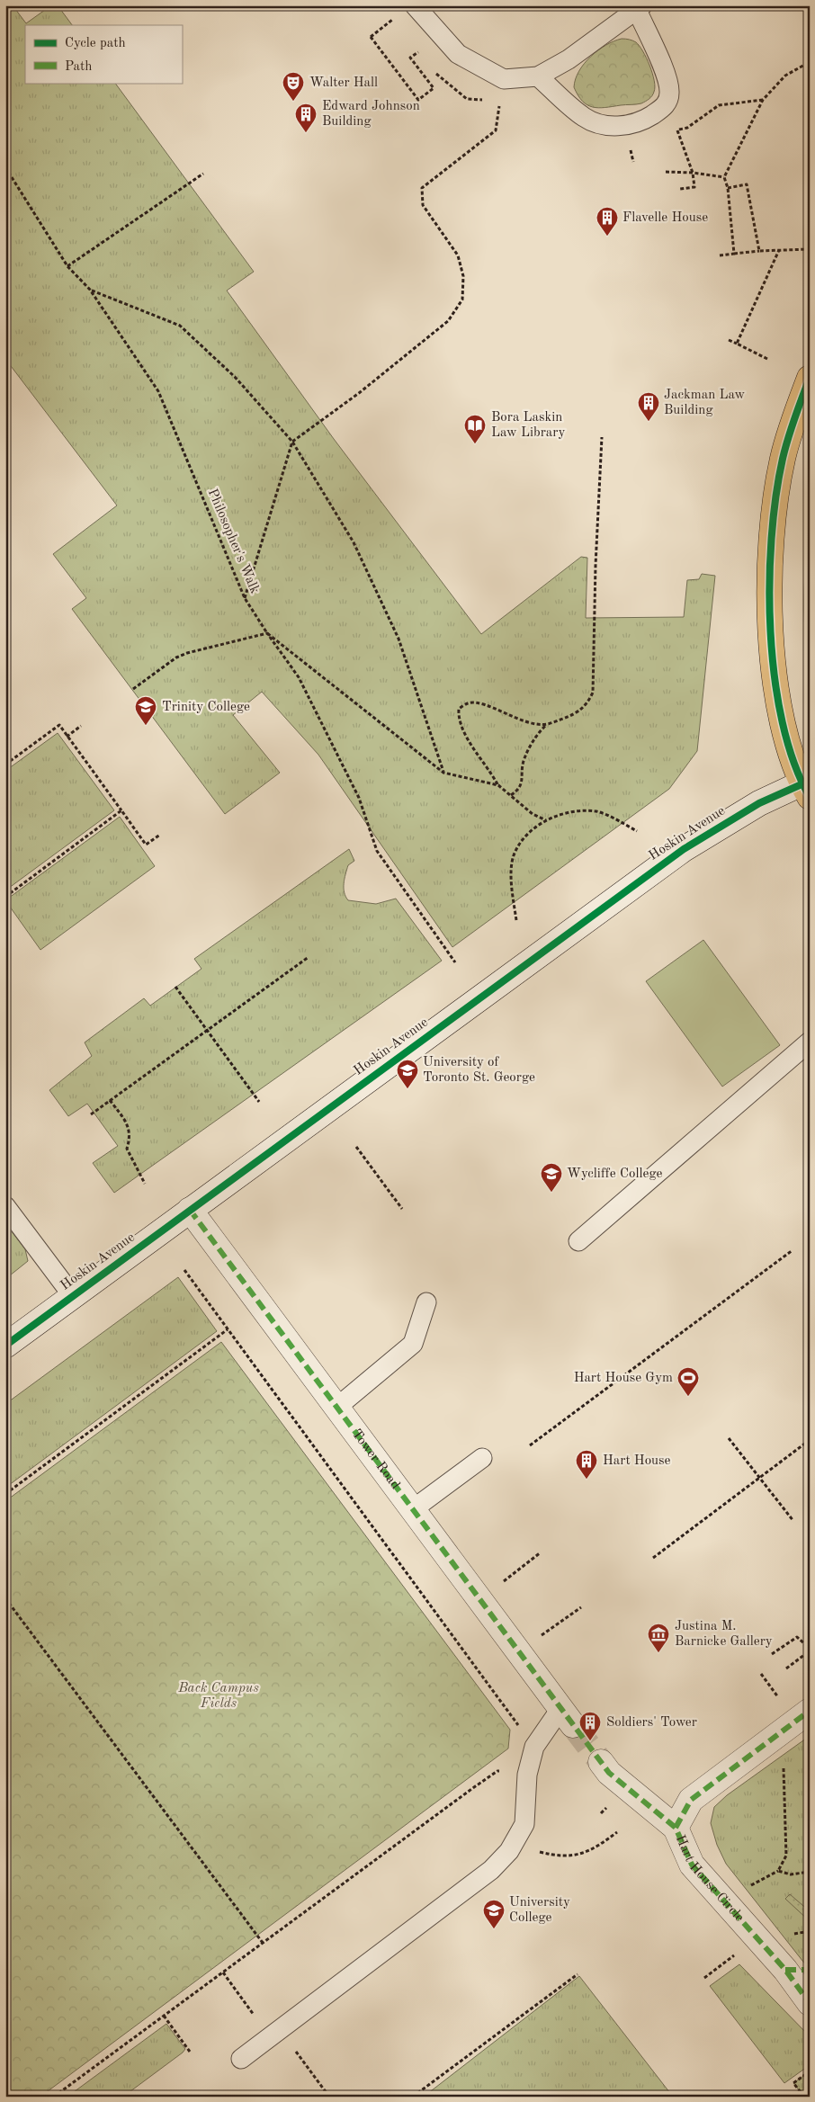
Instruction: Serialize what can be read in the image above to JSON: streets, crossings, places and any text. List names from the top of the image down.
{
  "streets": {
    "street": ["Hoskin Avenue", "Tower Road", "Hart House Circle"],
    "path": ["Philosopher's Walk"]
  },
  "crossings": [
    ["Hoskin Avenue", "Tower Road"]
  ],
  "parks": ["Back Campus Fields"],
  "places": {
    "theatre": ["Walter Hall"],
    "building": [
      "Edward Johnson Building",
      "Flavelle House",
      "Jackman Law Building",
      "Hart House",
      "Soldiers' Tower"
    ],
    "library": ["Bora Laskin Law Library"],
    "school or university": [
      "Trinity College",
      "University of Toronto St. George",
      "Wycliffe College",
      "University College"
    ],
    "sports": ["Hart House Gym"],
    "museum": ["Justina M. Barnicke Gallery"]
  },
  "legend": ["Cycle path", "Path"]
}
